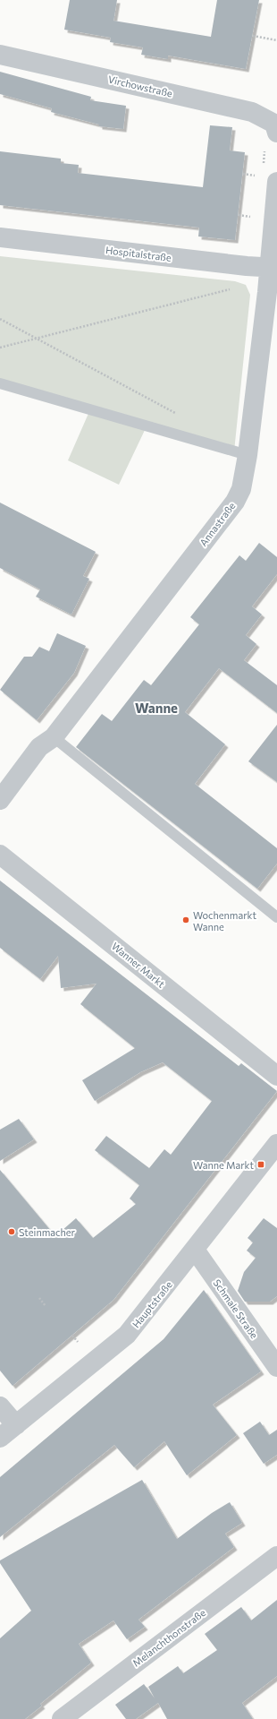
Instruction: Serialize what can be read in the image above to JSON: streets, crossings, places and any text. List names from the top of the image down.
{
  "streets": {
    "street": [
      "Virchowstraße",
      "Hospitalstraße",
      "Annastraße",
      "Wanner Markt",
      "Hauptstraße",
      "Schmale Straße",
      "Melanchthonstraße"
    ]
  },
  "crossings": [
    ["Hospitalstraße", "Annastraße"],
    ["Hauptstraße", "Schmale Straße"]
  ],
  "districts": ["Wanne"],
  "places": {
    "other": ["Wochenmarkt Wanne", "Steinmacher"],
    "transit": ["Wanne Markt"]
  }
}
